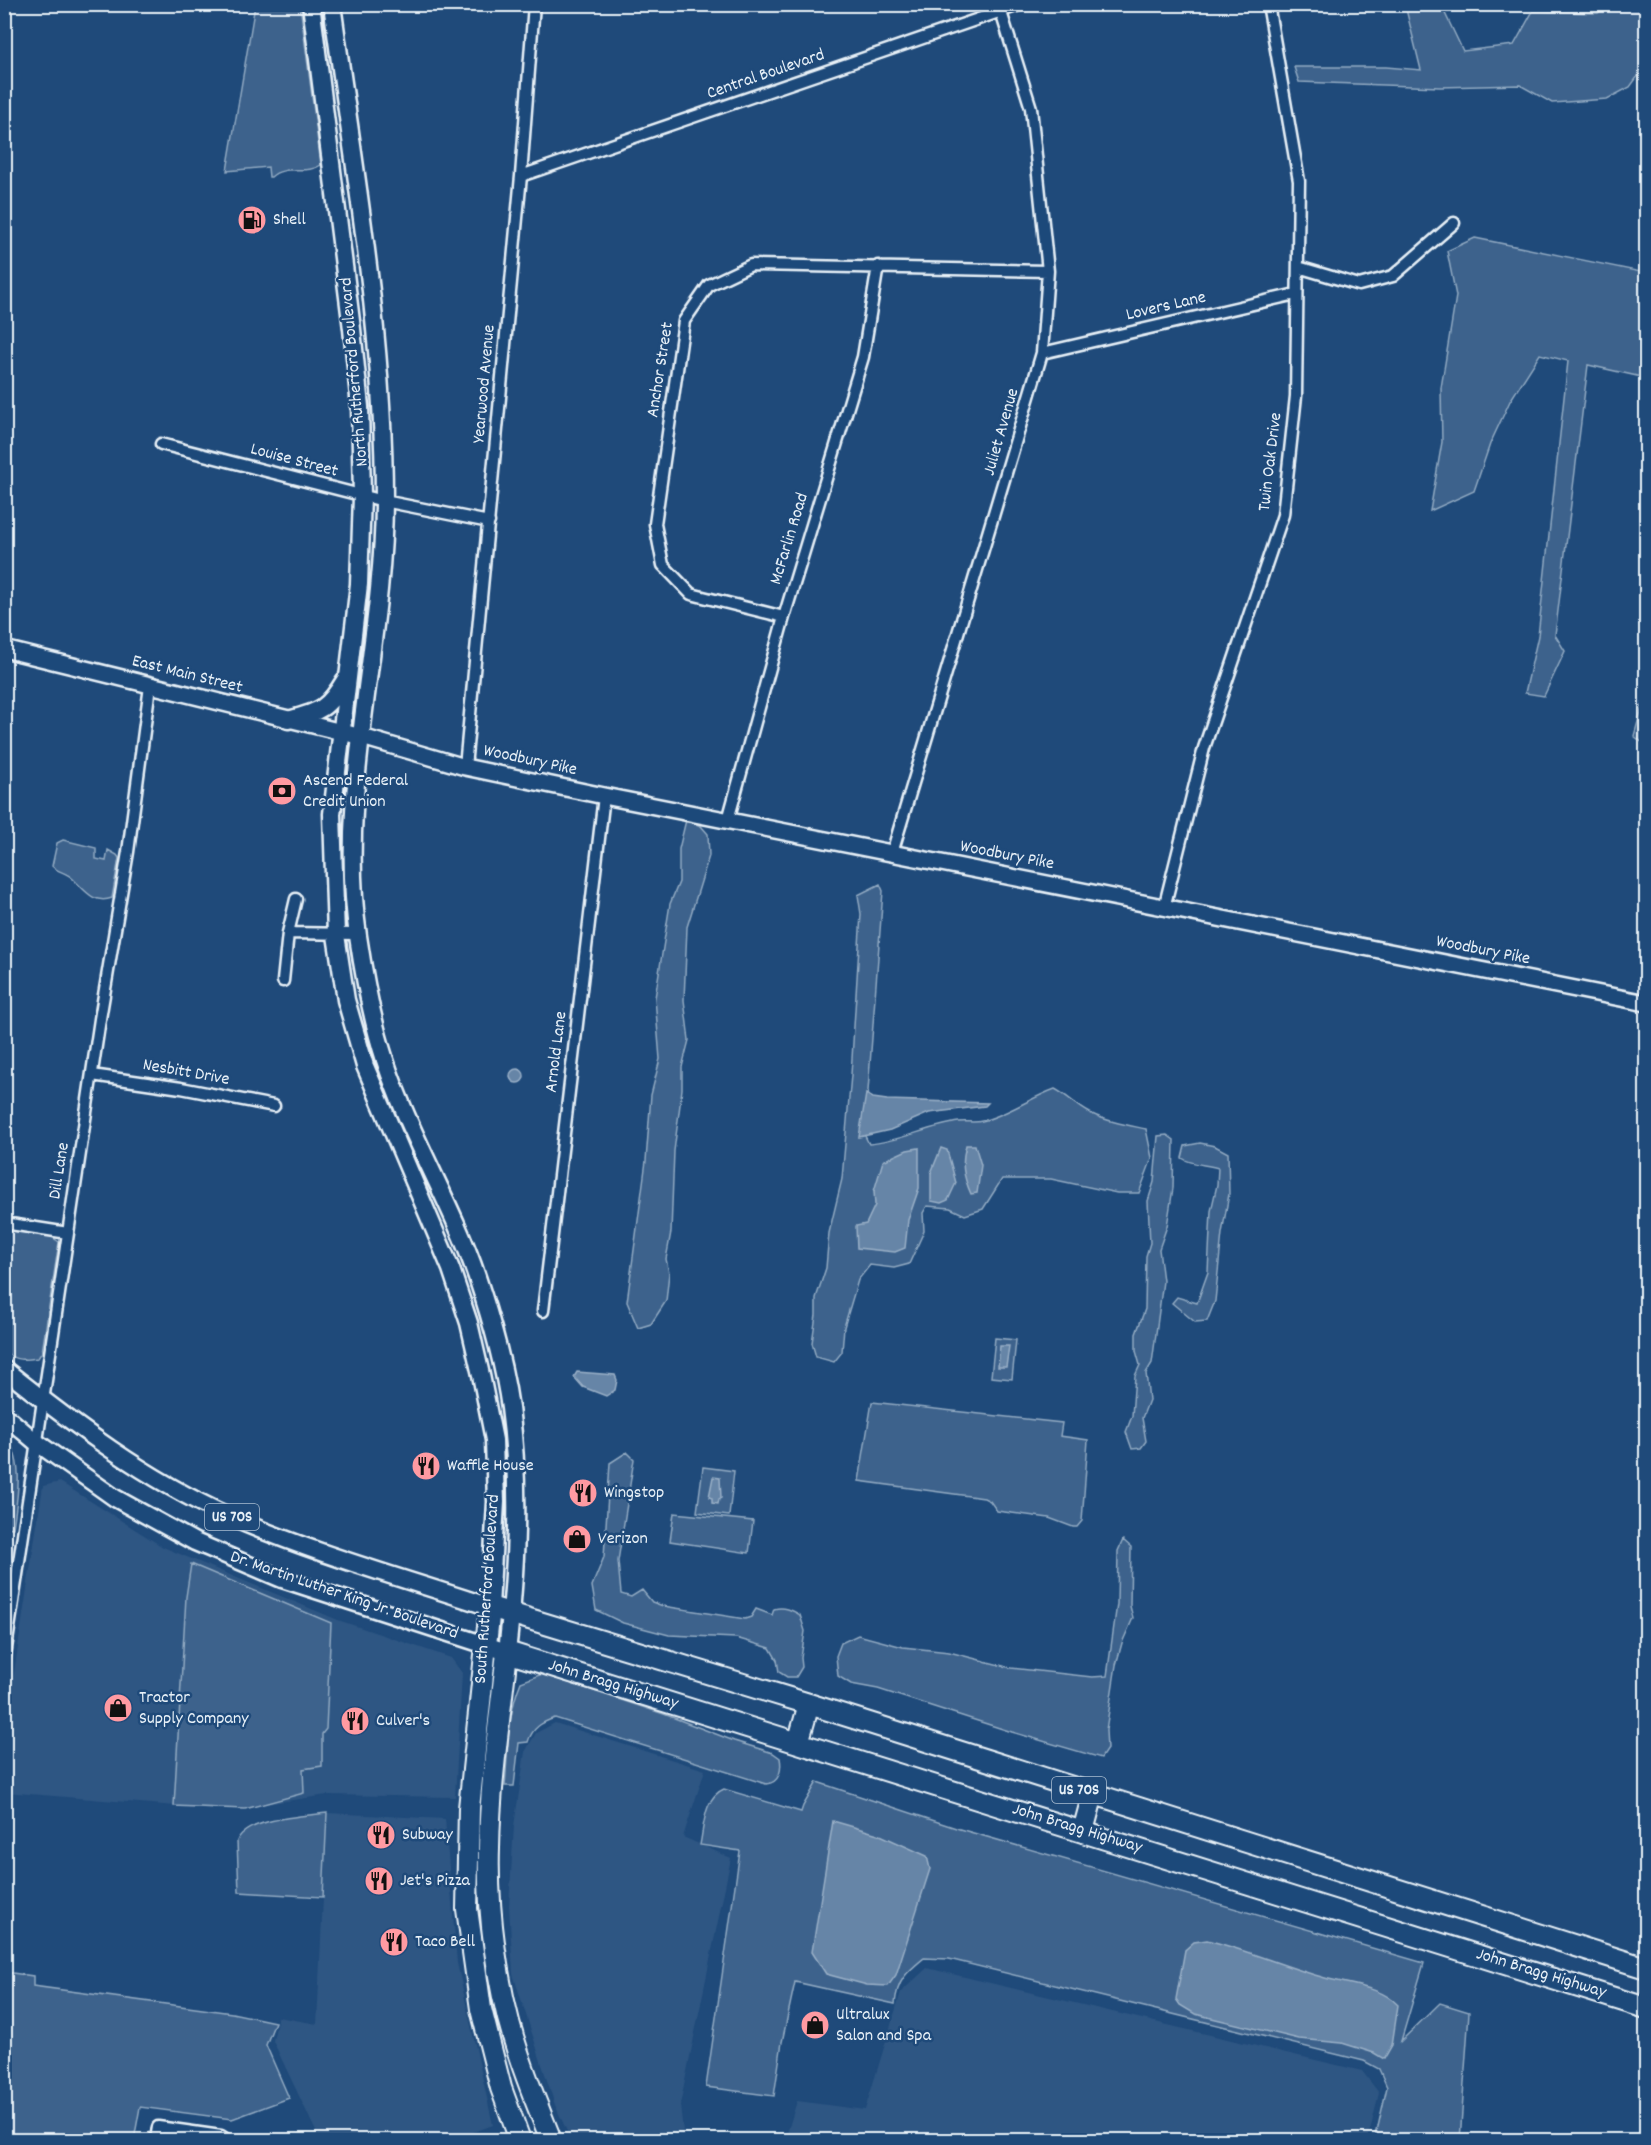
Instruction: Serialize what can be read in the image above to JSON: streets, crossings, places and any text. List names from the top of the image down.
{
  "streets": {
    "highway": [
      "US 70S",
      "South Rutherford Boulevard",
      "Dr. Martin Luther King Jr. Boulevard",
      "John Bragg Highway"
    ],
    "main road": ["North Rutherford Boulevard"],
    "street": [
      "Central Boulevard",
      "Lovers Lane",
      "Anchor Street",
      "Yearwood Avenue",
      "Juliet Avenue",
      "Louise Street",
      "Twin Oak Drive",
      "McFarlin Road",
      "East Main Street",
      "Woodbury Pike",
      "Arnold Lane",
      "Nesbitt Drive",
      "Dill Lane"
    ]
  },
  "crossings": [
    ["Central Boulevard", "Yearwood Avenue"],
    ["Central Boulevard", "Juliet Avenue"],
    ["Lovers Lane", "Juliet Avenue"],
    ["Lovers Lane", "Twin Oak Drive"],
    ["Anchor Street", "Juliet Avenue"],
    ["Anchor Street", "McFarlin Road"],
    ["North Rutherford Boulevard", "Louise Street"],
    ["North Rutherford Boulevard", "East Main Street"],
    ["North Rutherford Boulevard", "Woodbury Pike"],
    ["North Rutherford Boulevard", "South Rutherford Boulevard"],
    ["Yearwood Avenue", "Louise Street"],
    ["Yearwood Avenue", "Woodbury Pike"],
    ["Juliet Avenue", "Woodbury Pike"],
    ["Twin Oak Drive", "Woodbury Pike"],
    ["McFarlin Road", "Woodbury Pike"],
    ["East Main Street", "Woodbury Pike"],
    ["East Main Street", "Dill Lane"],
    ["East Main Street", "South Rutherford Boulevard"],
    ["Woodbury Pike", "Arnold Lane"],
    ["Woodbury Pike", "South Rutherford Boulevard"],
    ["Nesbitt Drive", "Dill Lane"],
    ["Dill Lane", "Dr. Martin Luther King Jr. Boulevard"],
    ["South Rutherford Boulevard", "Dr. Martin Luther King Jr. Boulevard"],
    ["South Rutherford Boulevard", "John Bragg Highway"],
    ["Dr. Martin Luther King Jr. Boulevard", "John Bragg Highway"]
  ],
  "places": {
    "fuel station": ["Shell"],
    "bank": ["Ascend Federal Credit Union"],
    "restaurant": [
      "Waffle House",
      "Wingstop",
      "Culver's",
      "Subway",
      "Jet's Pizza",
      "Taco Bell"
    ],
    "shop": ["Verizon", "Tractor Supply Company", "Ultralux Salon and Spa"]
  }
}
